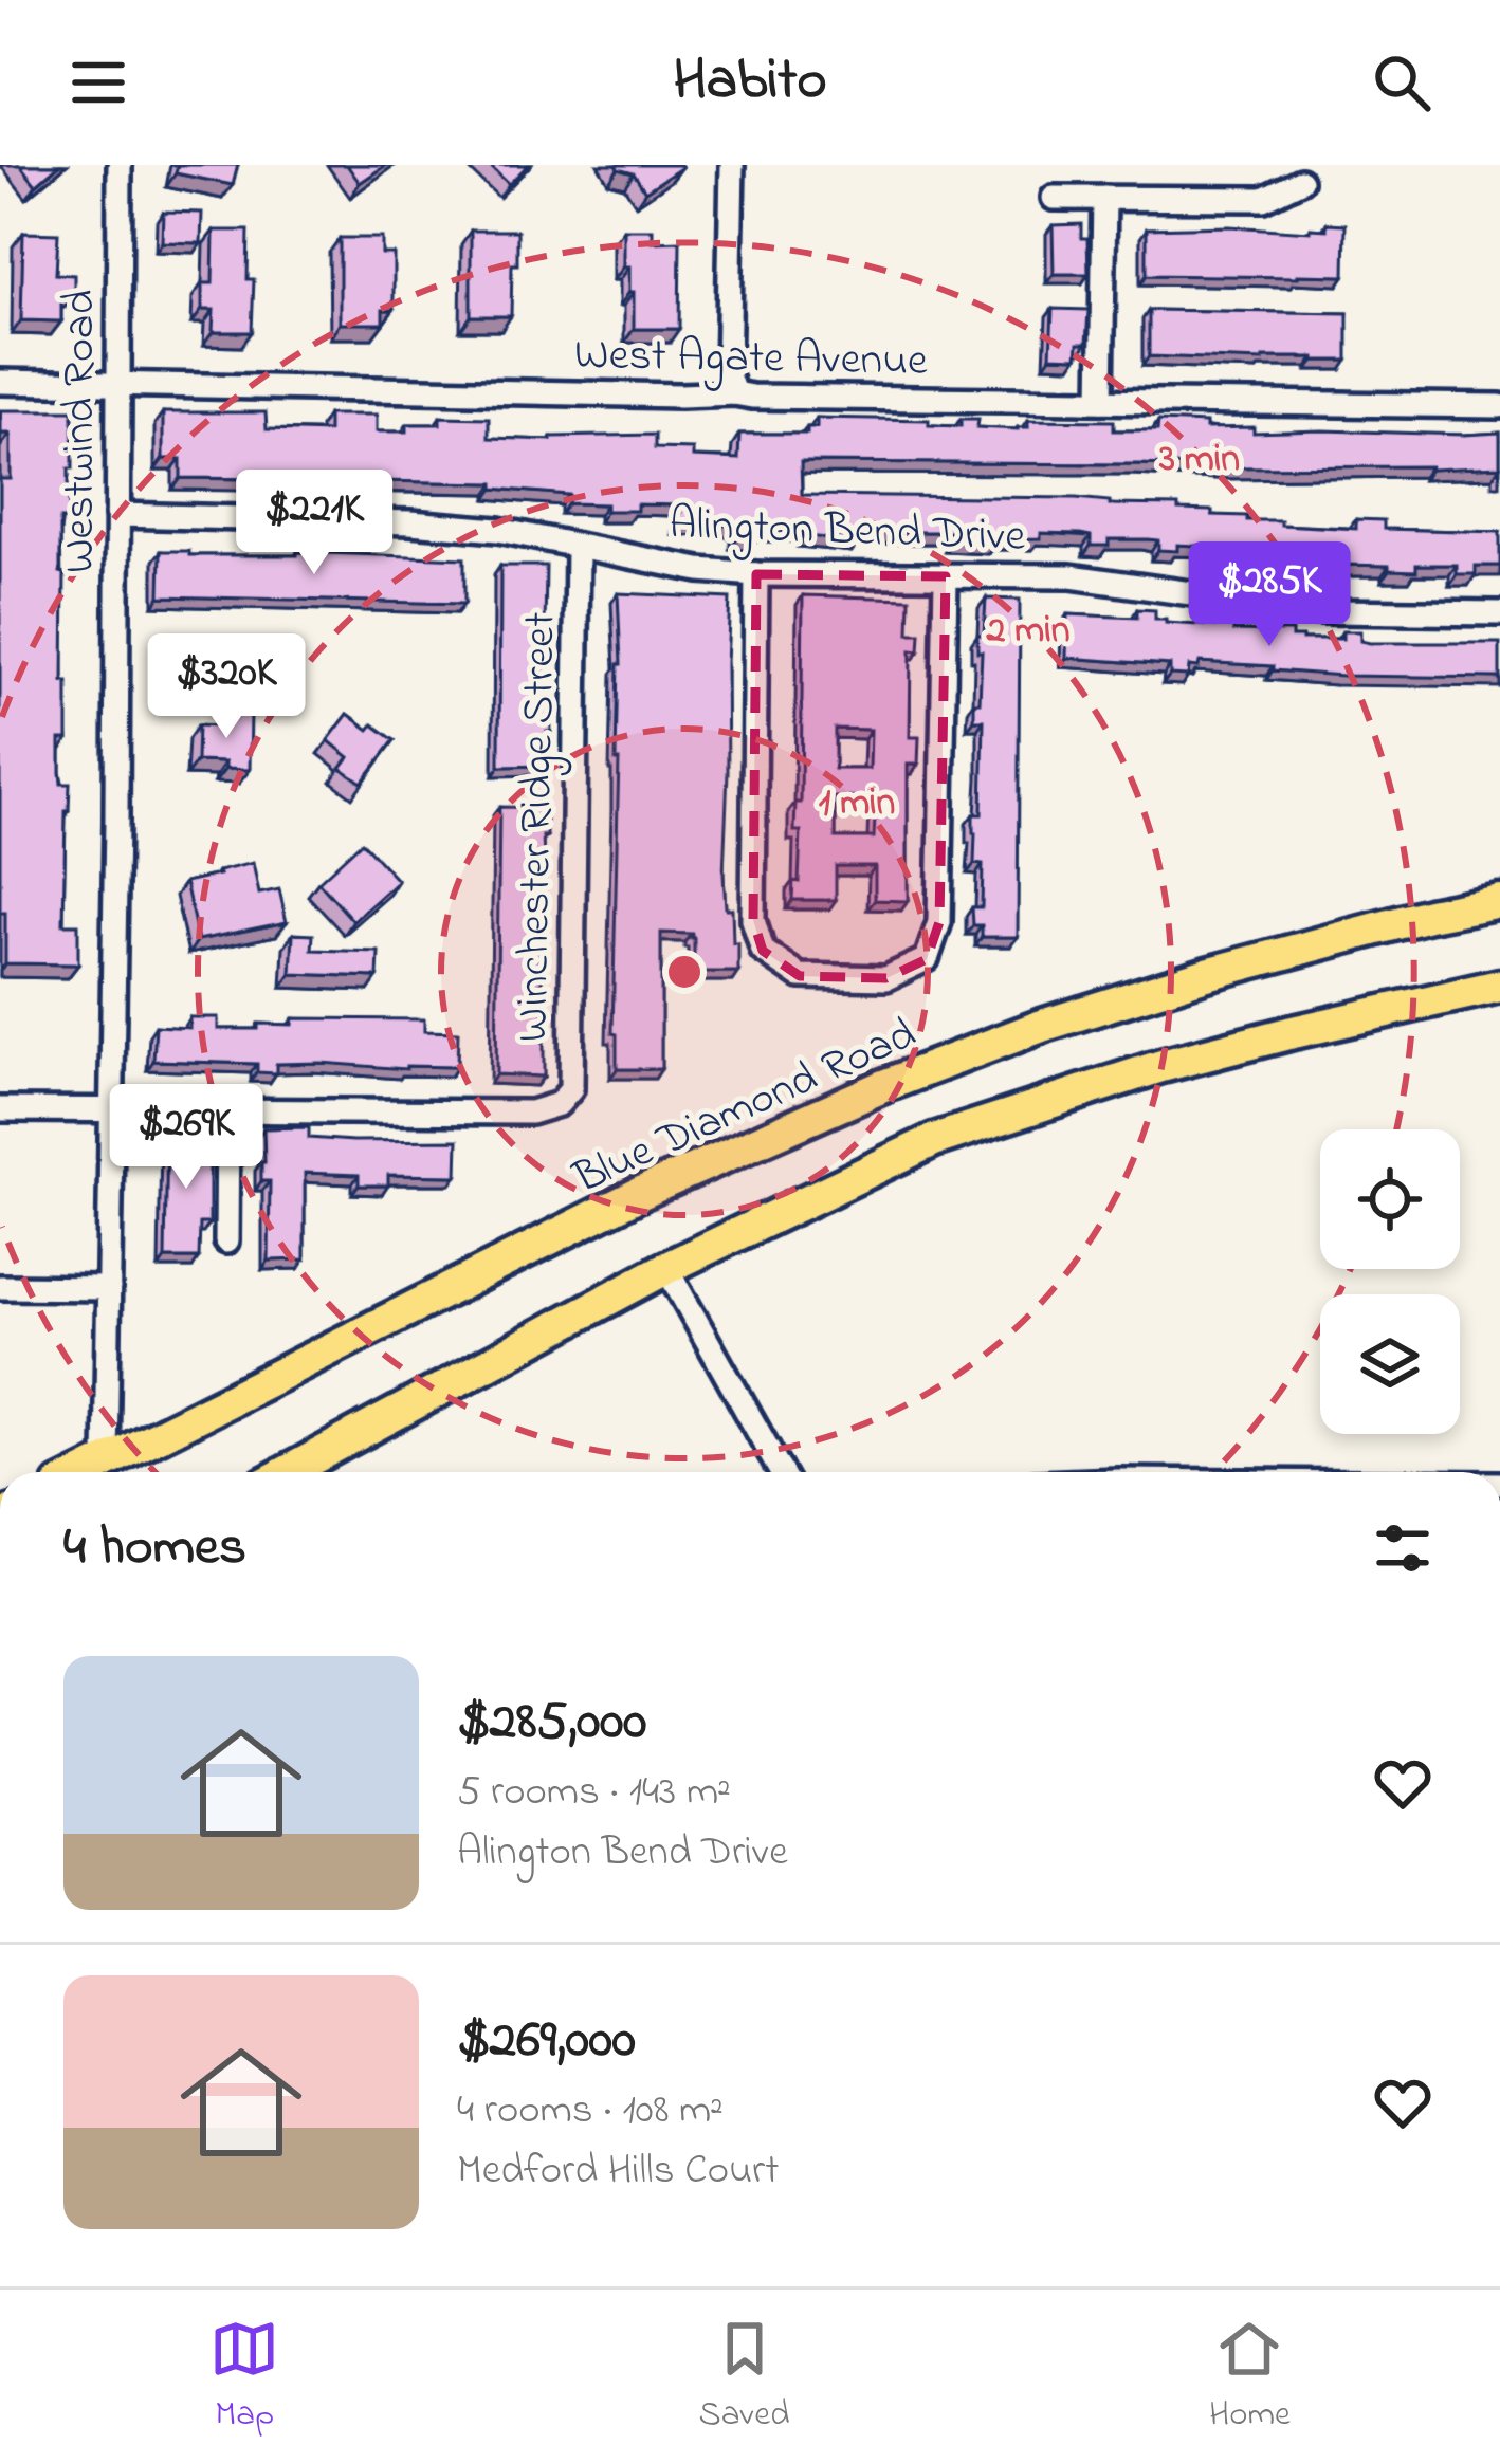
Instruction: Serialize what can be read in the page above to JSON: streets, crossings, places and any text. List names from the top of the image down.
{
  "streets": {
    "highway": ["Blue Diamond Road"],
    "street": [
      "West Agate Avenue",
      "Westwind Road",
      "Alington Bend Drive",
      "Winchester Ridge Street"
    ]
  },
  "crossings": [
    ["West Agate Avenue", "Westwind Road"],
    ["Westwind Road", "Alington Bend Drive"],
    ["Westwind Road", "Blue Diamond Road"],
    ["Alington Bend Drive", "Winchester Ridge Street"]
  ],
  "page": {
    "header": "Habito",
    "price": [
      "$221K",
      "$285K",
      "$320K",
      "$269K"
    ],
    "heading": "4 homes",
    "list": [
      {
        "name": "$285,000",
        "note": "5 rooms · 143 m² · Alington Bend Drive"
      },
      {
        "name": "$269,000",
        "note": "4 rooms · 108 m² · Medford Hills Court"
      }
    ],
    "tabs": ["Map", "Saved", "Home"]
  },
  "rings": ["3 min", "2 min", "1 min"]
}
